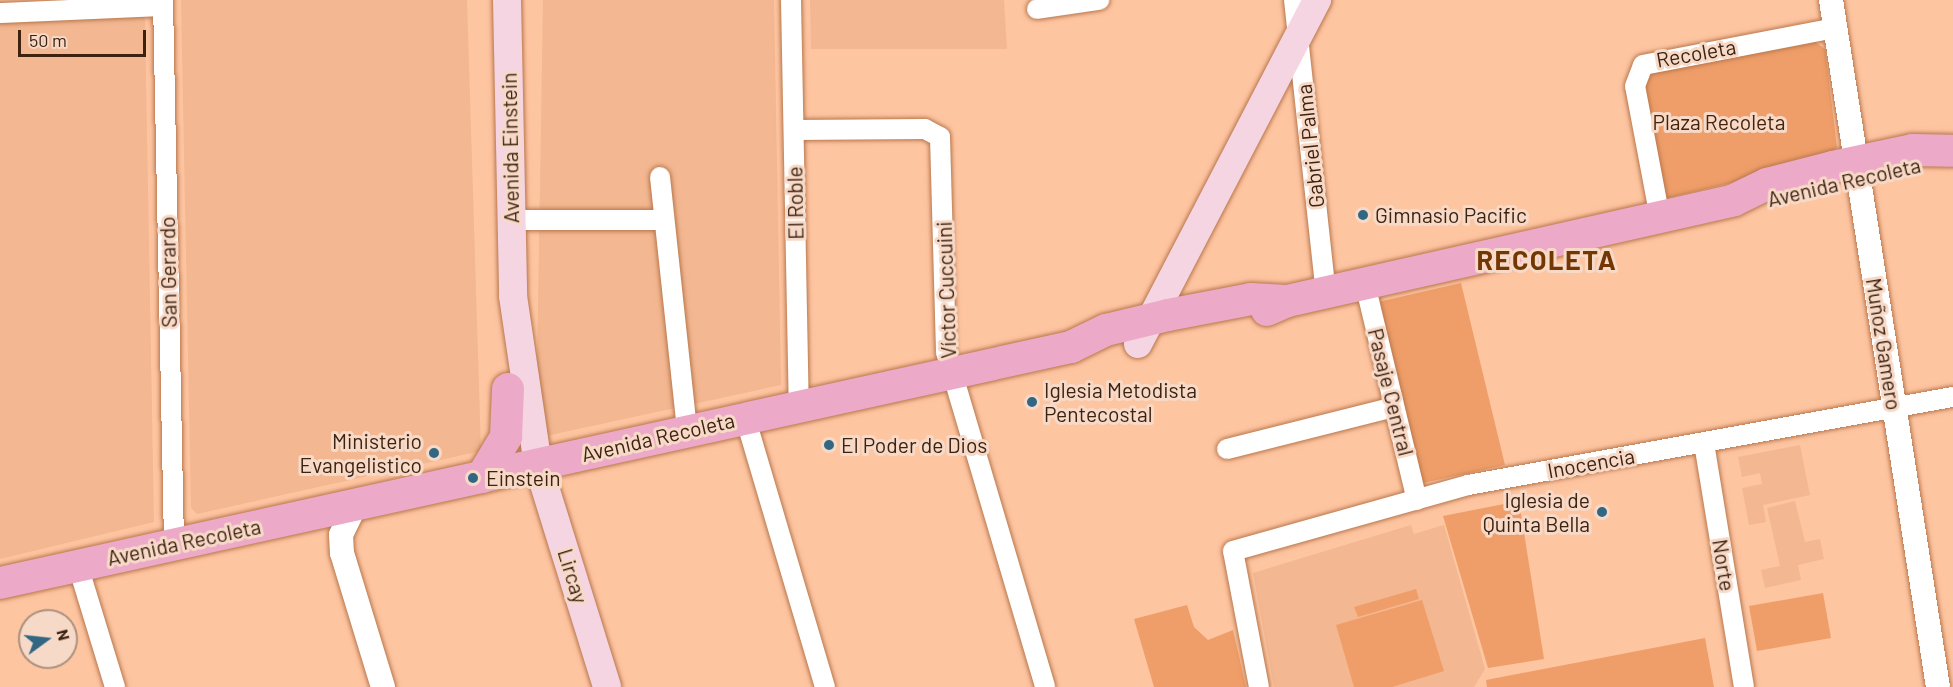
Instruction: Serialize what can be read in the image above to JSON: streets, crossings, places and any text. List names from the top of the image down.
{
  "streets": {
    "main road": ["Avenida Einstein", "Avenida Recoleta", "Lircay"],
    "street": [
      "Recoleta",
      "Gabriel Palma",
      "El Roble",
      "San Gerardo",
      "Víctor Cuccuini",
      "Muñoz Gamero",
      "Pasaje Central",
      "Inocencia",
      "Norte"
    ]
  },
  "crossings": [
    ["Recoleta", "Avenida Recoleta"],
    ["Recoleta", "Muñoz Gamero"],
    ["Gabriel Palma", "Avenida Recoleta"],
    ["Avenida Einstein", "Avenida Recoleta"],
    ["Avenida Einstein", "Lircay"],
    ["Avenida Recoleta", "El Roble"],
    ["Avenida Recoleta", "San Gerardo"],
    ["Avenida Recoleta", "Víctor Cuccuini"],
    ["Avenida Recoleta", "Muñoz Gamero"],
    ["Avenida Recoleta", "Pasaje Central"],
    ["Avenida Recoleta", "Lircay"],
    ["El Roble", "Víctor Cuccuini"],
    ["Muñoz Gamero", "Inocencia"],
    ["Pasaje Central", "Inocencia"],
    ["Inocencia", "Norte"]
  ],
  "districts": ["RECOLETA"],
  "parks": ["Plaza Recoleta"],
  "places": [
    "Gimnasio Pacific",
    "Iglesia Metodista Pentecostal",
    "El Poder de Dios",
    "Ministerio Evangelistico",
    "Einstein",
    "Iglesia de Quinta Bella"
  ],
  "scale_bar": "50 m",
  "north": "right"
}
